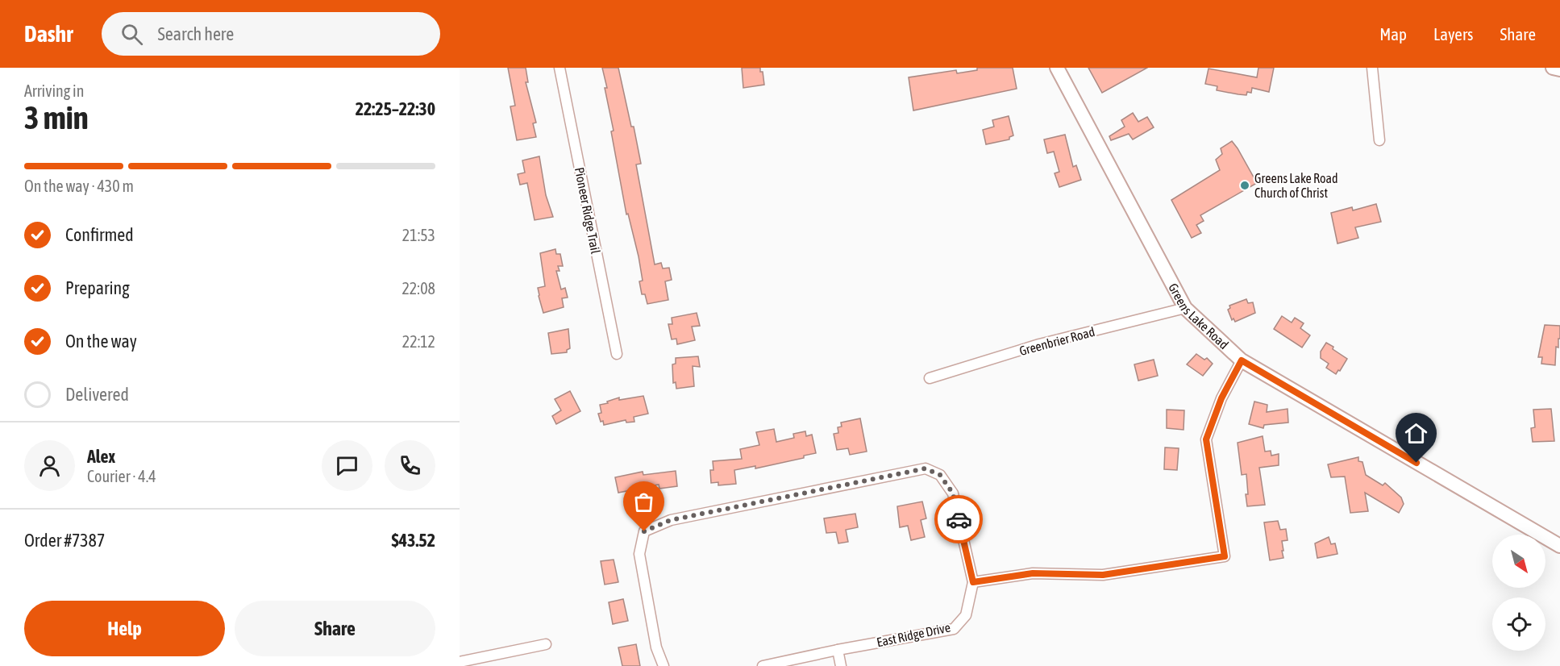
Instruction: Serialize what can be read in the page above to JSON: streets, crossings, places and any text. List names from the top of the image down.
{
  "streets": {
    "street": [
      "Pioneer Ridge Trail",
      "Greens Lake Road",
      "Greenbrier Road",
      "East Ridge Drive"
    ]
  },
  "crossings": [
    ["Greens Lake Road", "Greenbrier Road"]
  ],
  "places": ["Greens Lake Road Church of Christ"],
  "north": "bottom right",
  "page": {
    "header": "Dashr",
    "search": "Search here",
    "nav": ["Map", "Layers", "Share"],
    "heading": ["3 min", "Arriving in", "22:25–22:30"],
    "panel": [
      "Alex",
      "Courier · 4.4",
      "Order #7387",
      "$43.52"
    ],
    "bar": "On the way · 430 m",
    "list": [
      ["Confirmed", "21:53"],
      ["Preparing", "22:08"],
      ["On the way", "22:12"],
      "Delivered"
    ],
    "buttons": ["Help", "Share"]
  }
}
